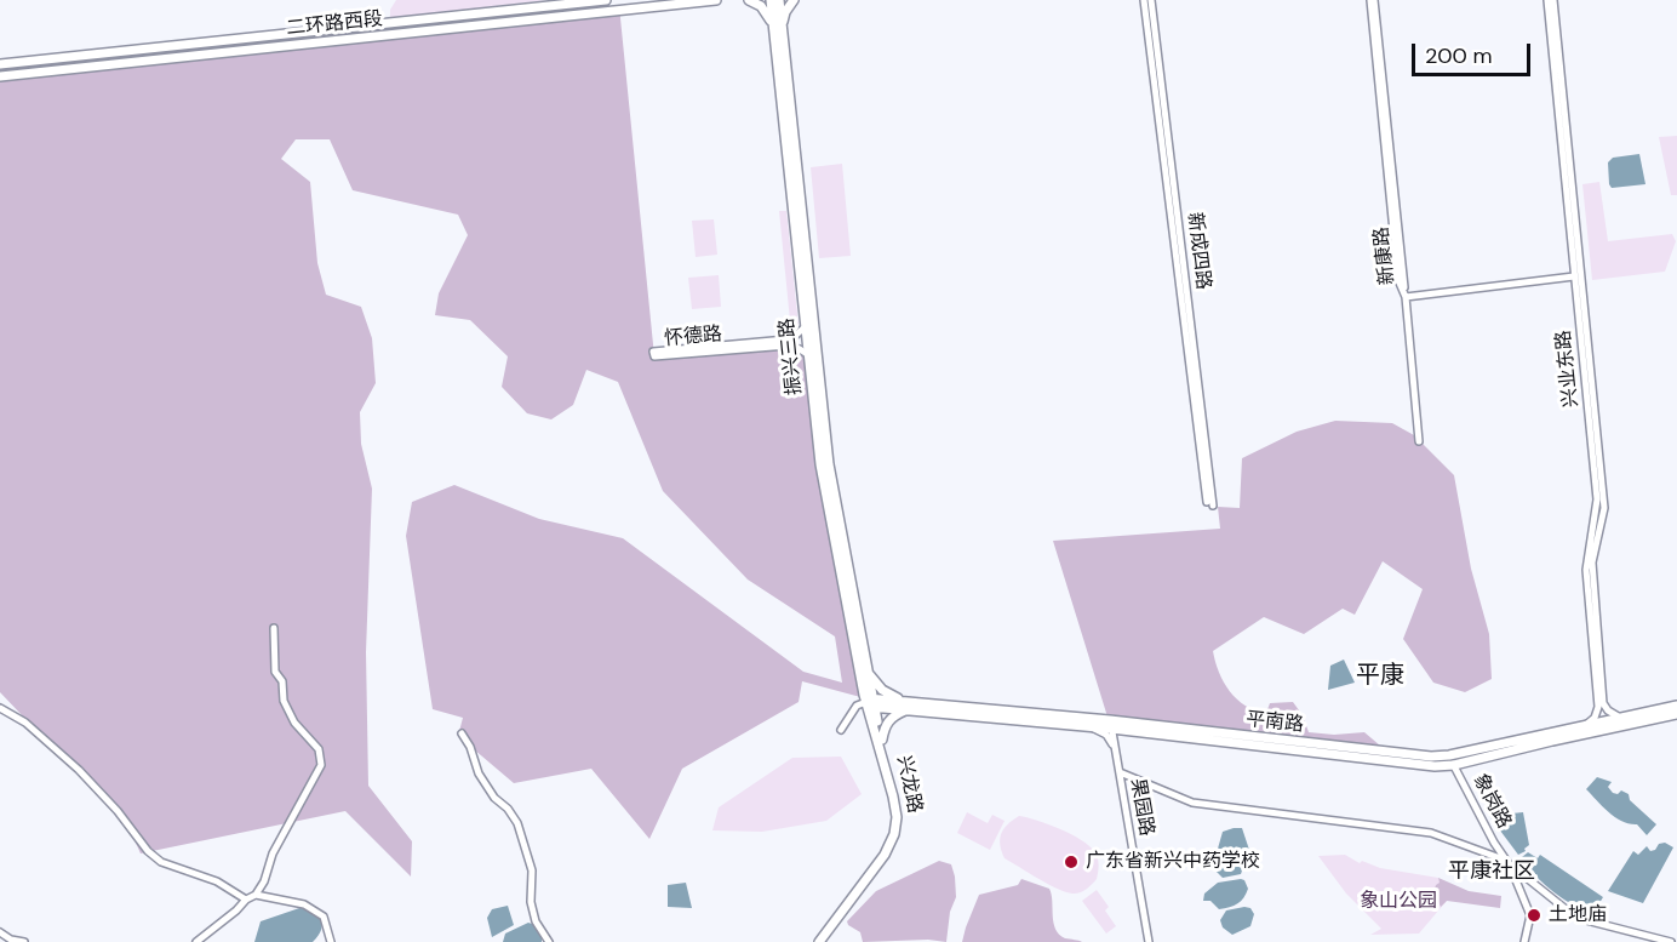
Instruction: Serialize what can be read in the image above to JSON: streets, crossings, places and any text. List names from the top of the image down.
{
  "streets": {
    "main road": [
      "二环路西段",
      "振兴三路",
      "平南路",
      "兴龙路"
    ],
    "street": [
      "新成四路",
      "新康路",
      "怀德路",
      "兴业东路",
      "象岗路",
      "果园路"
    ]
  },
  "crossings": [
    ["怀德路", "振兴三路"],
    ["振兴三路", "平南路"],
    ["振兴三路", "兴龙路"],
    ["兴业东路", "平南路"],
    ["平南路", "兴龙路"],
    ["平南路", "象岗路"],
    ["平南路", "果园路"]
  ],
  "districts": ["平康", "平康社区"],
  "parks": ["象山公园"],
  "places": ["广东省新兴中药学校", "土地庙"],
  "scale_bar": "200 m"
}
